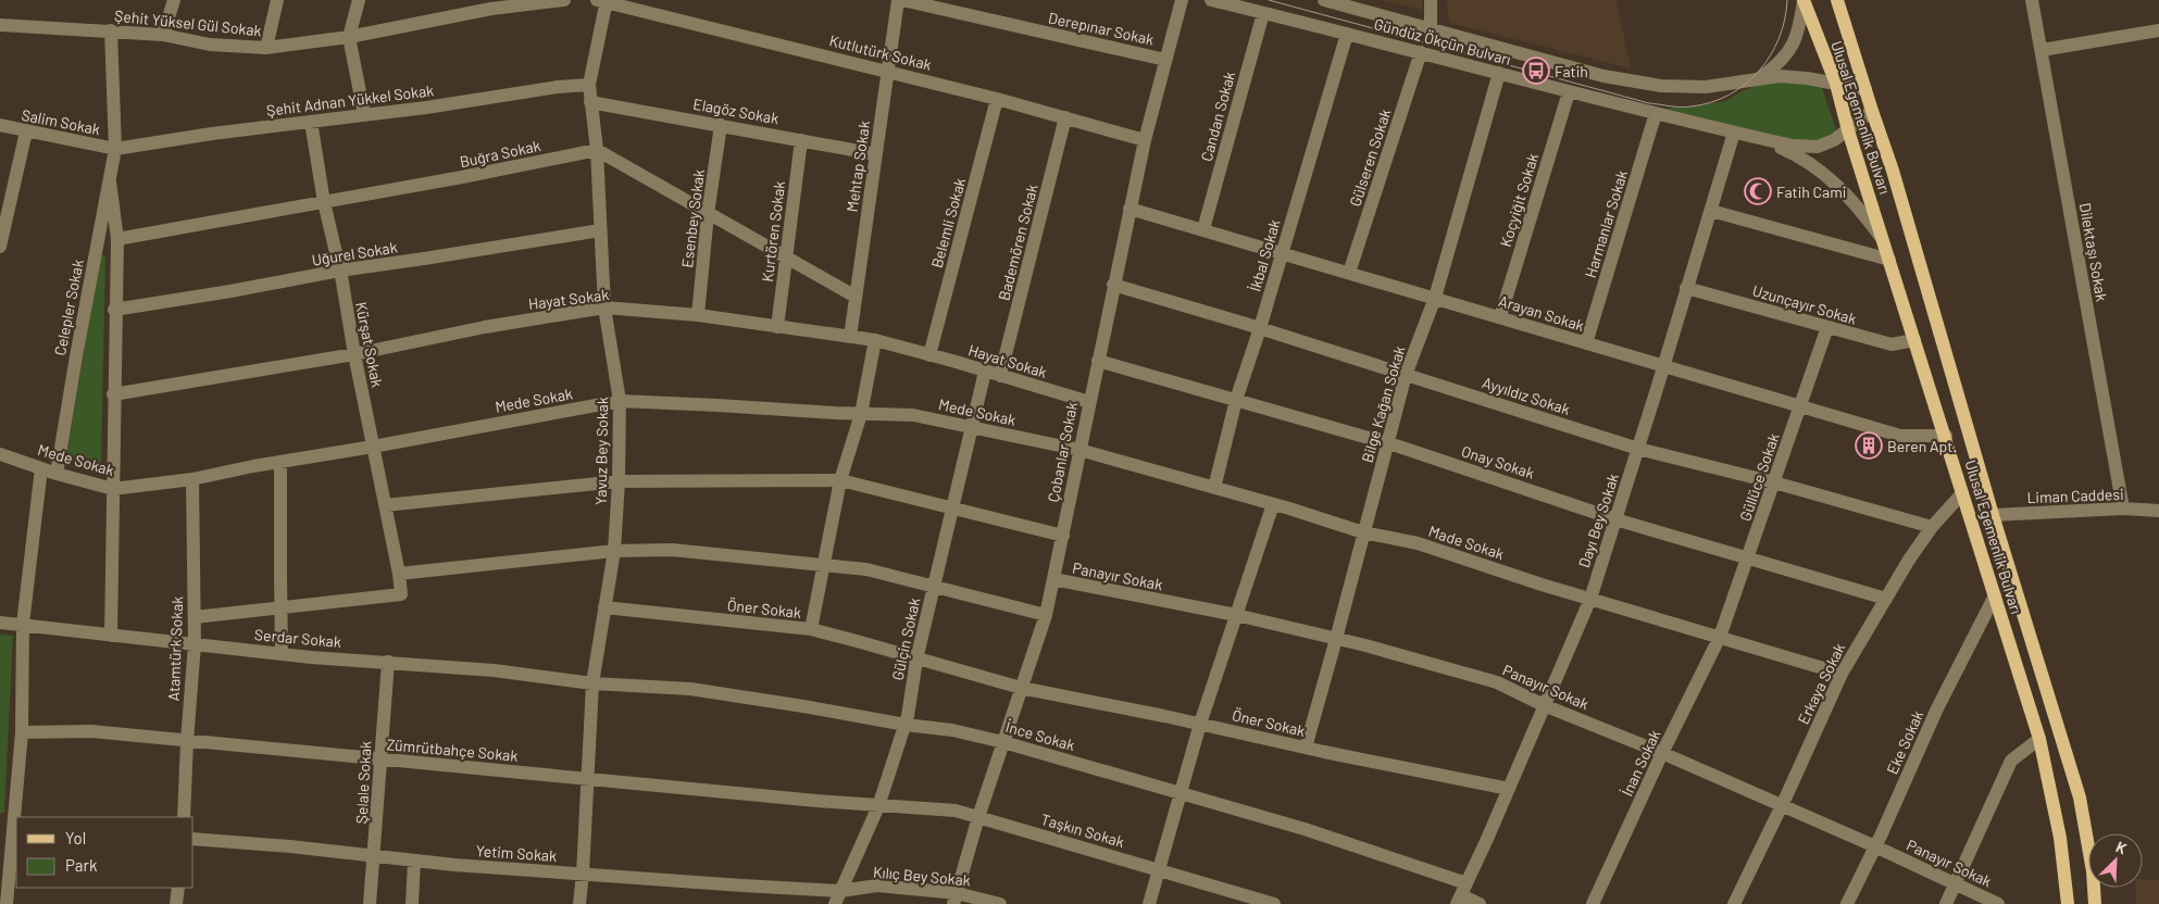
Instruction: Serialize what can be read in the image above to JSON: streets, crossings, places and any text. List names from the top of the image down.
{
  "streets": {
    "main road": ["Ulusal Egemenlik Bulvarı"],
    "street": [
      "Şehit Yüksel Gül Sokak",
      "Derepınar Sokak",
      "Gündüz Ökçün Bulvarı",
      "Kutlutürk Sokak",
      "Şehit Adnan Yükkel Sokak",
      "Elagöz Sokak",
      "Candan Sokak",
      "Salim Sokak",
      "Buğra Sokak",
      "Gülseren Sokak",
      "Mehtap Sokak",
      "Koçyiğit Sokak",
      "Esenbey Sokak",
      "Belemli Sokak",
      "Harmanlar Sokak",
      "Kurtören Sokak",
      "Bademören Sokak",
      "Dilektaşı Sokak",
      "Uğurel Sokak",
      "İkbal Sokak",
      "Hayat Sokak",
      "Uzunçayır Sokak",
      "Celepler Sokak",
      "Arayan Sokak",
      "Kürşat Sokak",
      "Ayyıldız Sokak",
      "Mede Sokak",
      "Bilge Kağan Sokak",
      "Yavuz Bey Sokak",
      "Çobanlar Sokak",
      "Onay Sokak",
      "Güllüce Sokak",
      "Liman Caddesi",
      "Dayı Bey Sokak",
      "Made Sokak",
      "Panayır Sokak",
      "Öner Sokak",
      "Serdar Sokak",
      "Gülçin Sokak",
      "Atamtürk Sokak",
      "Erkaya Sokak",
      "İnce Sokak",
      "Eke Sokak",
      "Zümrütbahçe Sokak",
      "İnan Sokak",
      "Şelale Sokak",
      "Taşkın Sokak",
      "Yetim Sokak",
      "Kılıç Bey Sokak"
    ]
  },
  "crossings": [
    ["Şehit Yüksel Gül Sokak", "Celepler Sokak"],
    ["Derepınar Sokak", "Çobanlar Sokak"],
    ["Gündüz Ökçün Bulvarı", "Candan Sokak"],
    ["Gündüz Ökçün Bulvarı", "Ulusal Egemenlik Bulvarı"],
    ["Gündüz Ökçün Bulvarı", "Gülseren Sokak"],
    ["Gündüz Ökçün Bulvarı", "Koçyiğit Sokak"],
    ["Gündüz Ökçün Bulvarı", "Harmanlar Sokak"],
    ["Gündüz Ökçün Bulvarı", "İkbal Sokak"],
    ["Gündüz Ökçün Bulvarı", "Bilge Kağan Sokak"],
    ["Gündüz Ökçün Bulvarı", "Dayı Bey Sokak"],
    ["Kutlutürk Sokak", "Mehtap Sokak"],
    ["Kutlutürk Sokak", "Belemli Sokak"],
    ["Kutlutürk Sokak", "Bademören Sokak"],
    ["Kutlutürk Sokak", "Yavuz Bey Sokak"],
    ["Kutlutürk Sokak", "Çobanlar Sokak"],
    ["Şehit Adnan Yükkel Sokak", "Salim Sokak"],
    ["Şehit Adnan Yükkel Sokak", "Celepler Sokak"],
    ["Şehit Adnan Yükkel Sokak", "Kürşat Sokak"],
    ["Şehit Adnan Yükkel Sokak", "Yavuz Bey Sokak"],
    ["Elagöz Sokak", "Mehtap Sokak"],
    ["Elagöz Sokak", "Esenbey Sokak"],
    ["Elagöz Sokak", "Kurtören Sokak"],
    ["Elagöz Sokak", "Yavuz Bey Sokak"],
    ["Candan Sokak", "Arayan Sokak"],
    ["Ulusal Egemenlik Bulvarı", "Uzunçayır Sokak"],
    ["Ulusal Egemenlik Bulvarı", "Arayan Sokak"],
    ["Ulusal Egemenlik Bulvarı", "Liman Caddesi"],
    ["Ulusal Egemenlik Bulvarı", "Erkaya Sokak"],
    ["Ulusal Egemenlik Bulvarı", "Eke Sokak"],
    ["Salim Sokak", "Celepler Sokak"],
    ["Buğra Sokak", "Kürşat Sokak"],
    ["Buğra Sokak", "Yavuz Bey Sokak"],
    ["Gülseren Sokak", "Arayan Sokak"],
    ["Mehtap Sokak", "Hayat Sokak"],
    ["Koçyiğit Sokak", "Arayan Sokak"],
    ["Esenbey Sokak", "Hayat Sokak"],
    ["Belemli Sokak", "Hayat Sokak"],
    ["Harmanlar Sokak", "Arayan Sokak"],
    ["Kurtören Sokak", "Hayat Sokak"],
    ["Bademören Sokak", "Hayat Sokak"],
    ["Dilektaşı Sokak", "Liman Caddesi"],
    ["Uğurel Sokak", "Kürşat Sokak"],
    ["Uğurel Sokak", "Yavuz Bey Sokak"],
    ["İkbal Sokak", "Arayan Sokak"],
    ["İkbal Sokak", "Ayyıldız Sokak"],
    ["İkbal Sokak", "Onay Sokak"],
    ["İkbal Sokak", "Made Sokak"],
    ["Hayat Sokak", "Kürşat Sokak"],
    ["Hayat Sokak", "Yavuz Bey Sokak"],
    ["Hayat Sokak", "Çobanlar Sokak"],
    ["Hayat Sokak", "Gülçin Sokak"],
    ["Uzunçayır Sokak", "Güllüce Sokak"],
    ["Uzunçayır Sokak", "Dayı Bey Sokak"],
    ["Celepler Sokak", "Mede Sokak"],
    ["Arayan Sokak", "Bilge Kağan Sokak"],
    ["Arayan Sokak", "Çobanlar Sokak"],
    ["Arayan Sokak", "Güllüce Sokak"],
    ["Arayan Sokak", "Dayı Bey Sokak"],
    ["Kürşat Sokak", "Mede Sokak"],
    ["Ayyıldız Sokak", "Bilge Kağan Sokak"],
    ["Ayyıldız Sokak", "Çobanlar Sokak"],
    ["Ayyıldız Sokak", "Güllüce Sokak"],
    ["Ayyıldız Sokak", "Dayı Bey Sokak"],
    ["Ayyıldız Sokak", "Erkaya Sokak"],
    ["Mede Sokak", "Yavuz Bey Sokak"],
    ["Mede Sokak", "Çobanlar Sokak"],
    ["Mede Sokak", "Made Sokak"],
    ["Mede Sokak", "Gülçin Sokak"],
    ["Mede Sokak", "Atamtürk Sokak"],
    ["Bilge Kağan Sokak", "Onay Sokak"],
    ["Bilge Kağan Sokak", "Made Sokak"],
    ["Bilge Kağan Sokak", "Panayır Sokak"],
    ["Bilge Kağan Sokak", "Öner Sokak"],
    ["Yavuz Bey Sokak", "Öner Sokak"],
    ["Yavuz Bey Sokak", "Serdar Sokak"],
    ["Yavuz Bey Sokak", "İnce Sokak"],
    ["Yavuz Bey Sokak", "Zümrütbahçe Sokak"],
    ["Yavuz Bey Sokak", "Yetim Sokak"],
    ["Çobanlar Sokak", "Onay Sokak"],
    ["Çobanlar Sokak", "Made Sokak"],
    ["Çobanlar Sokak", "Panayır Sokak"],
    ["Çobanlar Sokak", "Öner Sokak"],
    ["Çobanlar Sokak", "İnce Sokak"],
    ["Çobanlar Sokak", "Taşkın Sokak"],
    ["Çobanlar Sokak", "Kılıç Bey Sokak"],
    ["Onay Sokak", "Güllüce Sokak"],
    ["Onay Sokak", "Dayı Bey Sokak"],
    ["Onay Sokak", "Erkaya Sokak"],
    ["Güllüce Sokak", "Made Sokak"],
    ["Güllüce Sokak", "İnan Sokak"],
    ["Dayı Bey Sokak", "Made Sokak"],
    ["Dayı Bey Sokak", "Panayır Sokak"],
    ["Dayı Bey Sokak", "Öner Sokak"],
    ["Dayı Bey Sokak", "İnce Sokak"],
    ["Made Sokak", "Erkaya Sokak"],
    ["Made Sokak", "İnan Sokak"],
    ["Panayır Sokak", "Erkaya Sokak"],
    ["Panayır Sokak", "Eke Sokak"],
    ["Panayır Sokak", "İnan Sokak"],
    ["Öner Sokak", "Gülçin Sokak"],
    ["Serdar Sokak", "Atamtürk Sokak"],
    ["Serdar Sokak", "İnce Sokak"],
    ["Serdar Sokak", "Şelale Sokak"],
    ["Gülçin Sokak", "İnce Sokak"],
    ["Gülçin Sokak", "Zümrütbahçe Sokak"],
    ["Gülçin Sokak", "Taşkın Sokak"],
    ["Gülçin Sokak", "Yetim Sokak"],
    ["Gülçin Sokak", "Kılıç Bey Sokak"],
    ["Atamtürk Sokak", "Zümrütbahçe Sokak"],
    ["Zümrütbahçe Sokak", "Şelale Sokak"],
    ["Zümrütbahçe Sokak", "Taşkın Sokak"],
    ["Şelale Sokak", "Yetim Sokak"],
    ["Yetim Sokak", "Kılıç Bey Sokak"]
  ],
  "places": {
    "bus stop": ["Fatih"],
    "mosque": ["Fatih Cami"],
    "building": ["Beren Apt."]
  },
  "legend": ["Yol", "Park"],
  "north": "top right"
}
